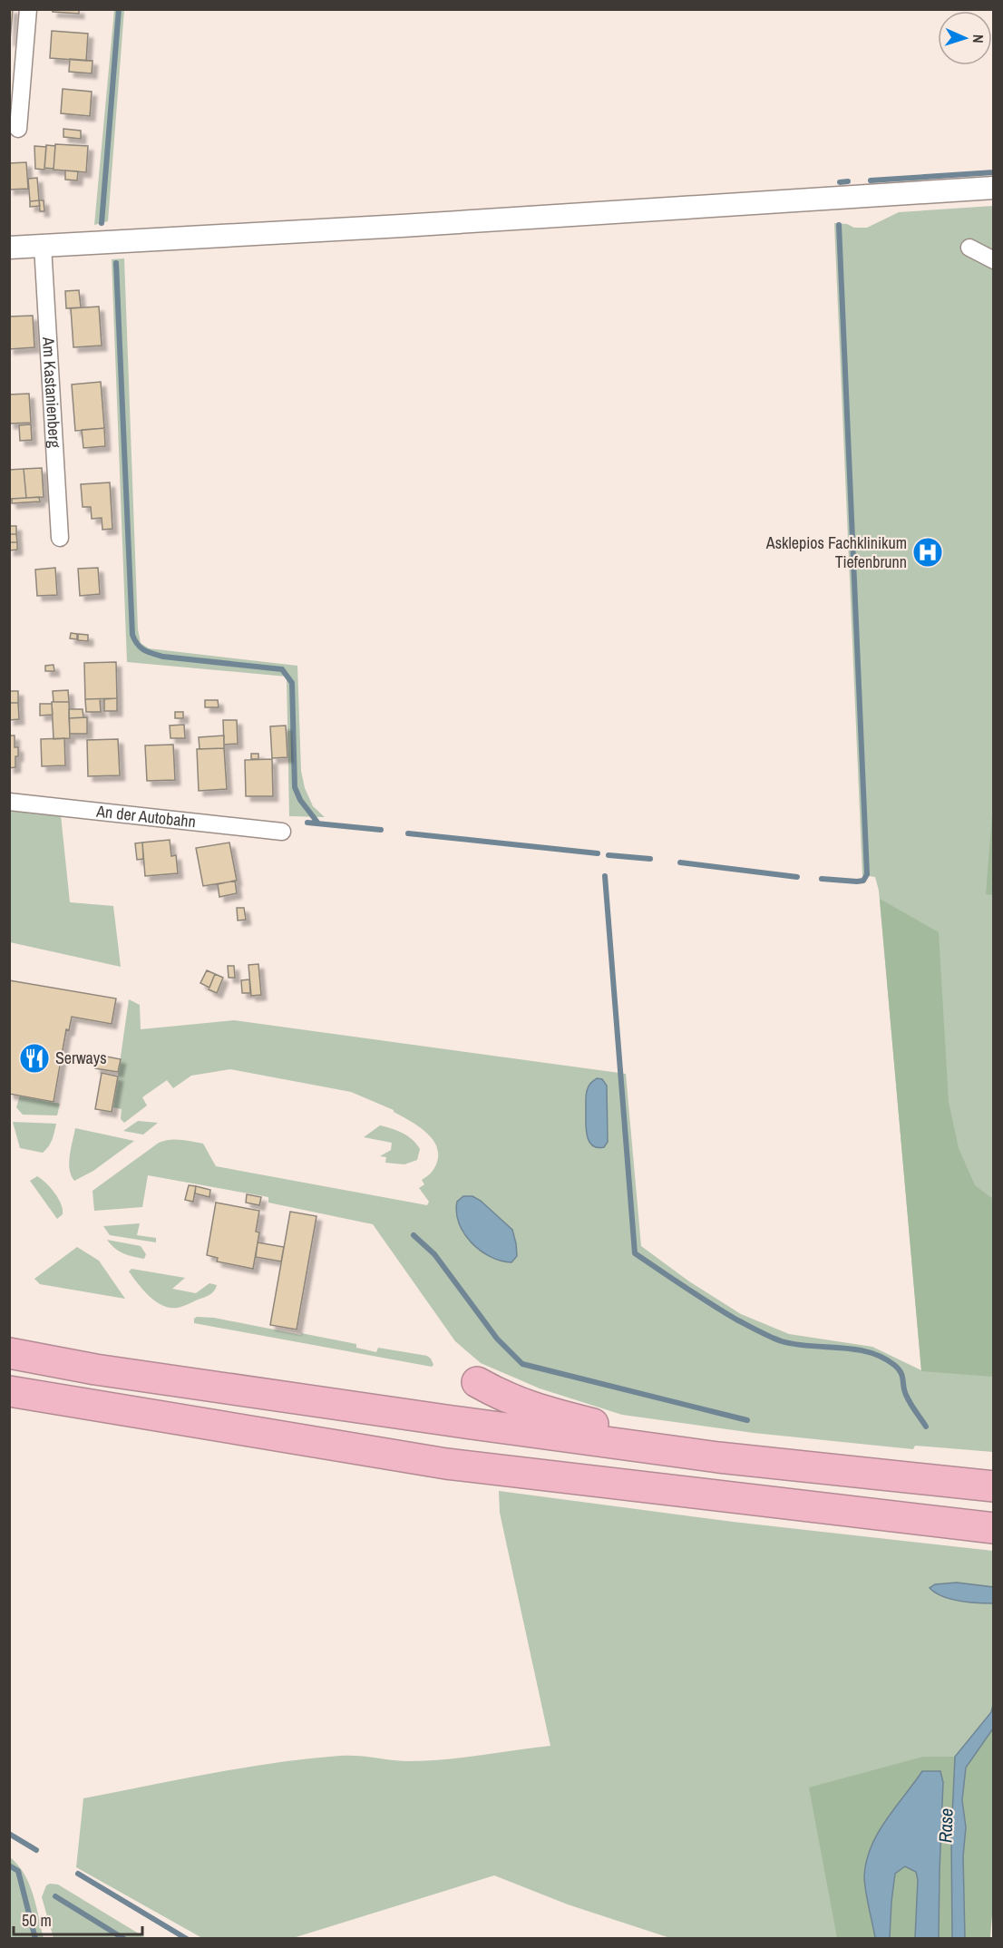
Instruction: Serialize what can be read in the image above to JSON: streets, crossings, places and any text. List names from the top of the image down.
{
  "streets": {
    "street": ["Am Kastanienberg", "An der Autobahn"]
  },
  "water": ["Rase"],
  "places": {
    "hospital": ["Asklepios Fachklinikum Tiefenbrunn"],
    "restaurant": ["Serways"]
  },
  "scale_bar": "50 m",
  "north": "right"
}
